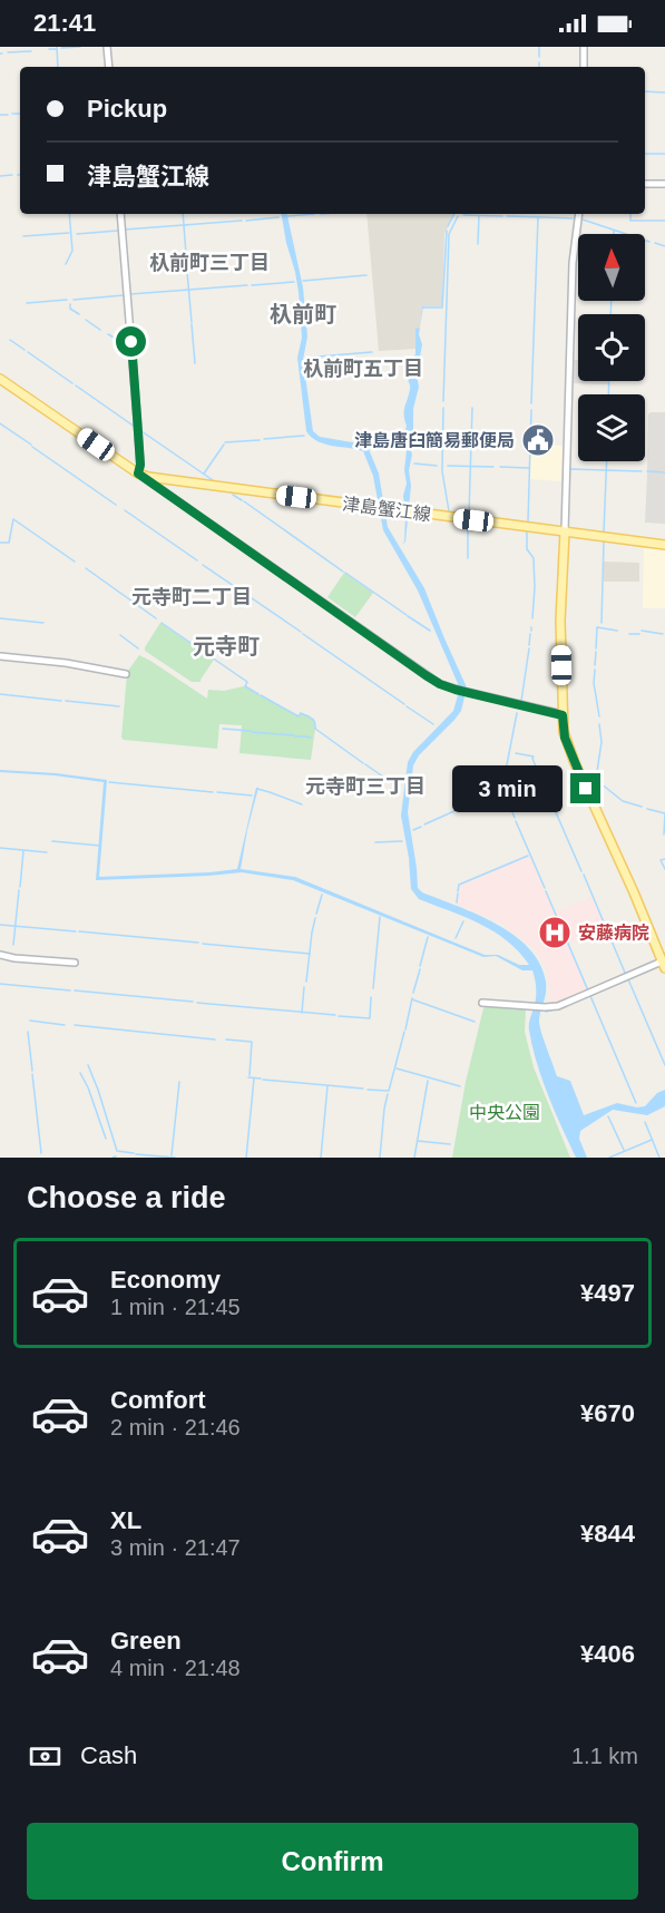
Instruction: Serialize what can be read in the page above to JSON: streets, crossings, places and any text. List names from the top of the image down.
{
  "streets": {
    "main road": ["津島蟹江線"]
  },
  "districts": [
    "杁前町三丁目",
    "杁前町",
    "杁前町五丁目",
    "元寺町二丁目",
    "元寺町",
    "元寺町三丁目"
  ],
  "parks": ["中央公園"],
  "places": {
    "public building": ["津島唐臼簡易郵便局"],
    "hospital": ["安藤病院"]
  },
  "north": "top",
  "page": {
    "status": "21:41",
    "banner": ["Pickup", "津島蟹江線"],
    "bubble": "3 min",
    "heading": "Choose a ride",
    "list": [
      {
        "name": "Economy",
        "note": "1 min · 21:45",
        "value": "¥497"
      },
      {
        "name": "Comfort",
        "note": "2 min · 21:46",
        "value": "¥670"
      },
      {
        "name": "XL",
        "note": "3 min · 21:47",
        "value": "¥844"
      },
      {
        "name": "Green",
        "note": "4 min · 21:48",
        "value": "¥406"
      }
    ],
    "pay": ["Cash", "1.1 km"],
    "buttons": "Confirm"
  }
}
